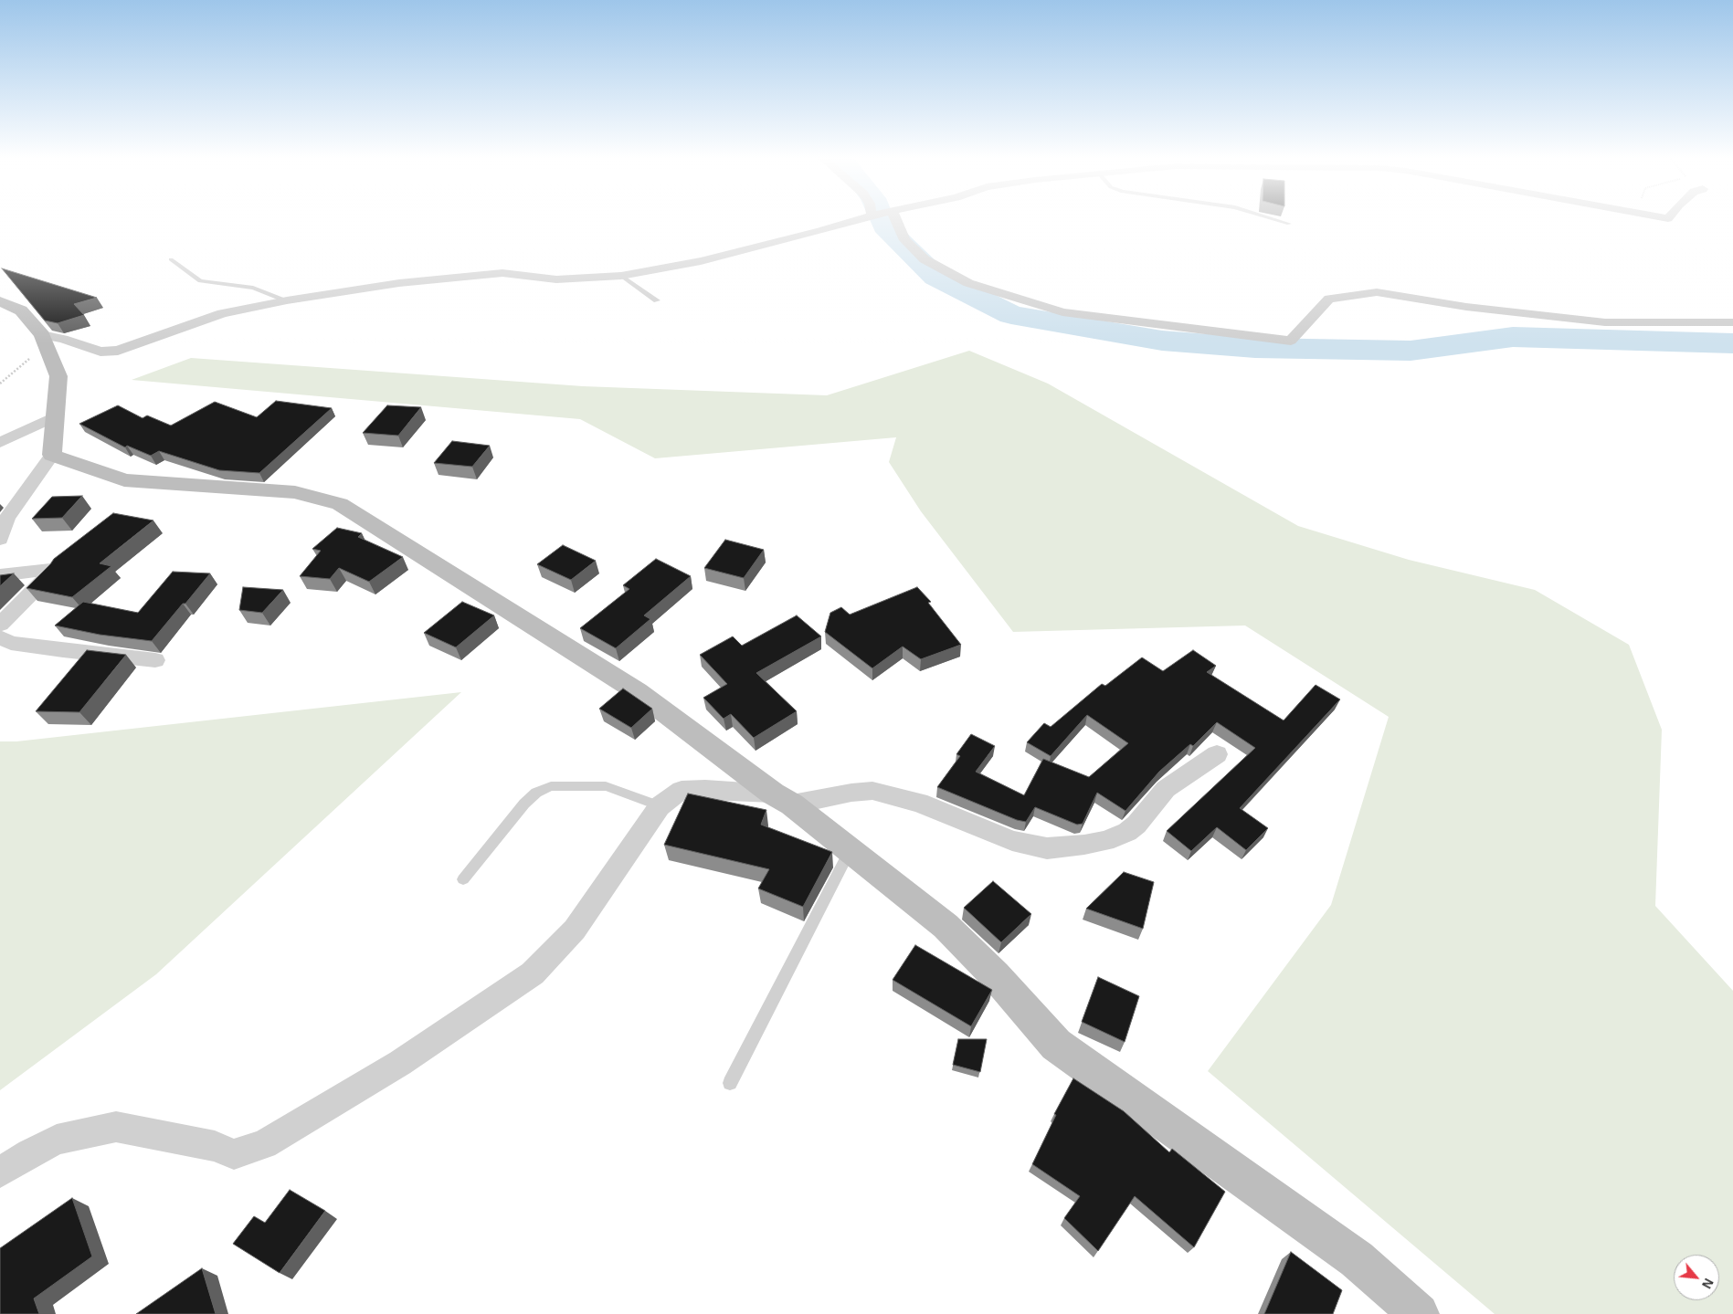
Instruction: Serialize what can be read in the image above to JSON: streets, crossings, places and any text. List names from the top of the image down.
{
  "north": "bottom right"
}
